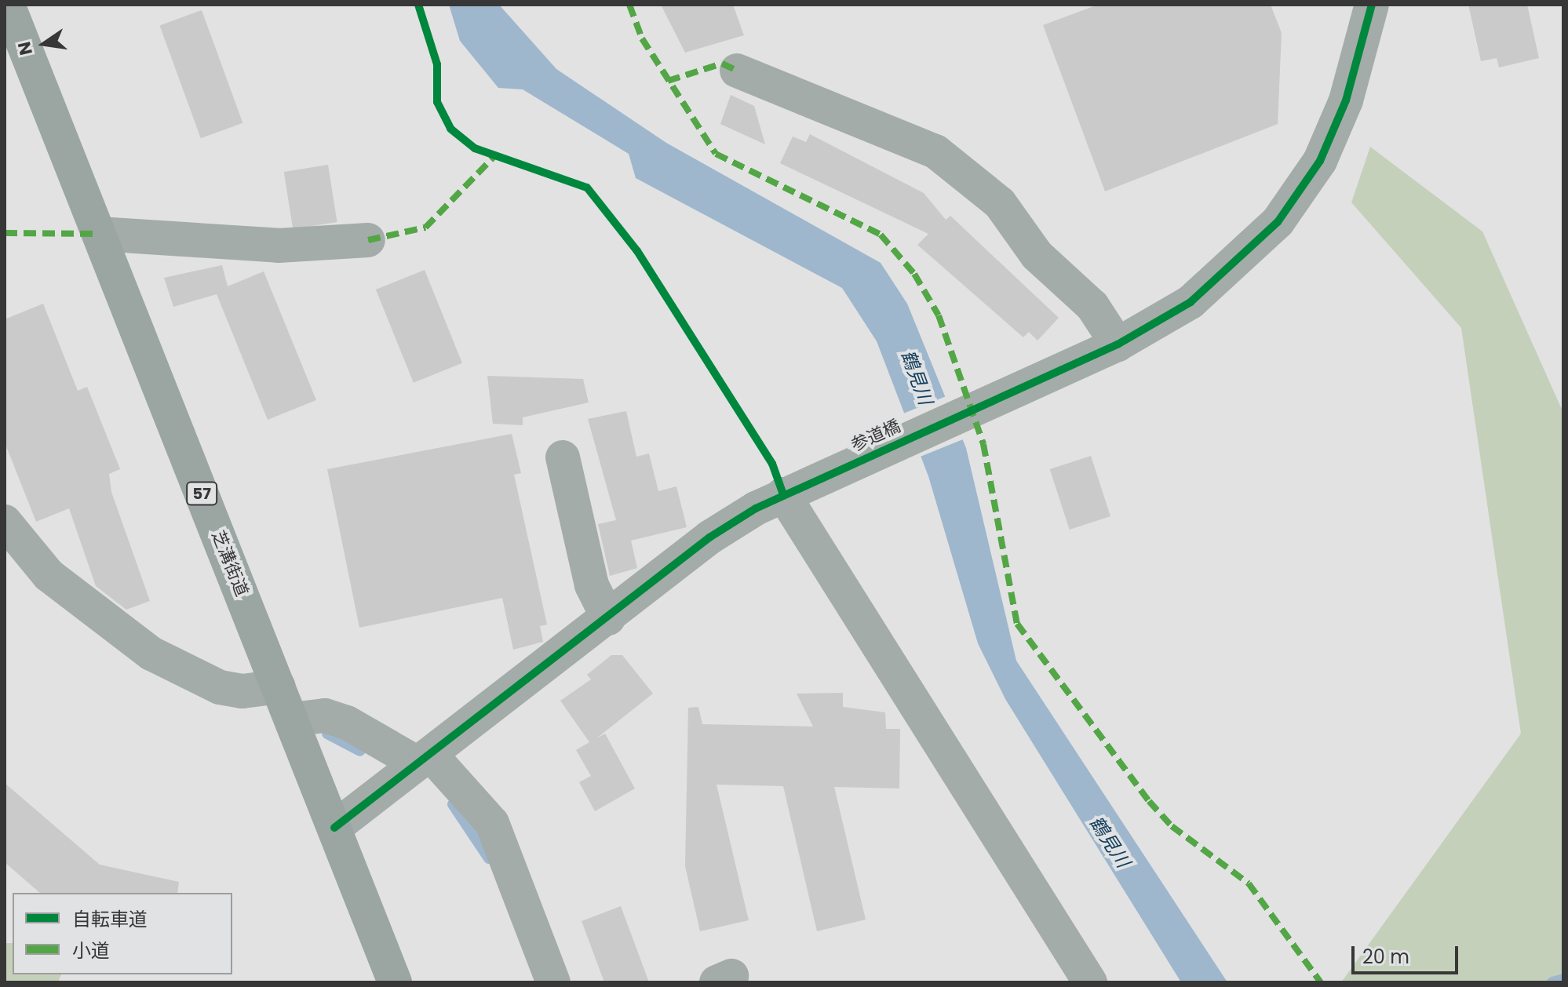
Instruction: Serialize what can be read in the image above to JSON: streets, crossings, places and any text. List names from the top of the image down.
{
  "streets": {
    "main road": ["57", "芝溝街道"],
    "street": ["参道橋"]
  },
  "crossings": [
    ["参道橋", "芝溝街道"]
  ],
  "water": ["鶴見川"],
  "legend": ["自転車道", "小道"],
  "scale_bar": "20 m",
  "north": "left"
}
